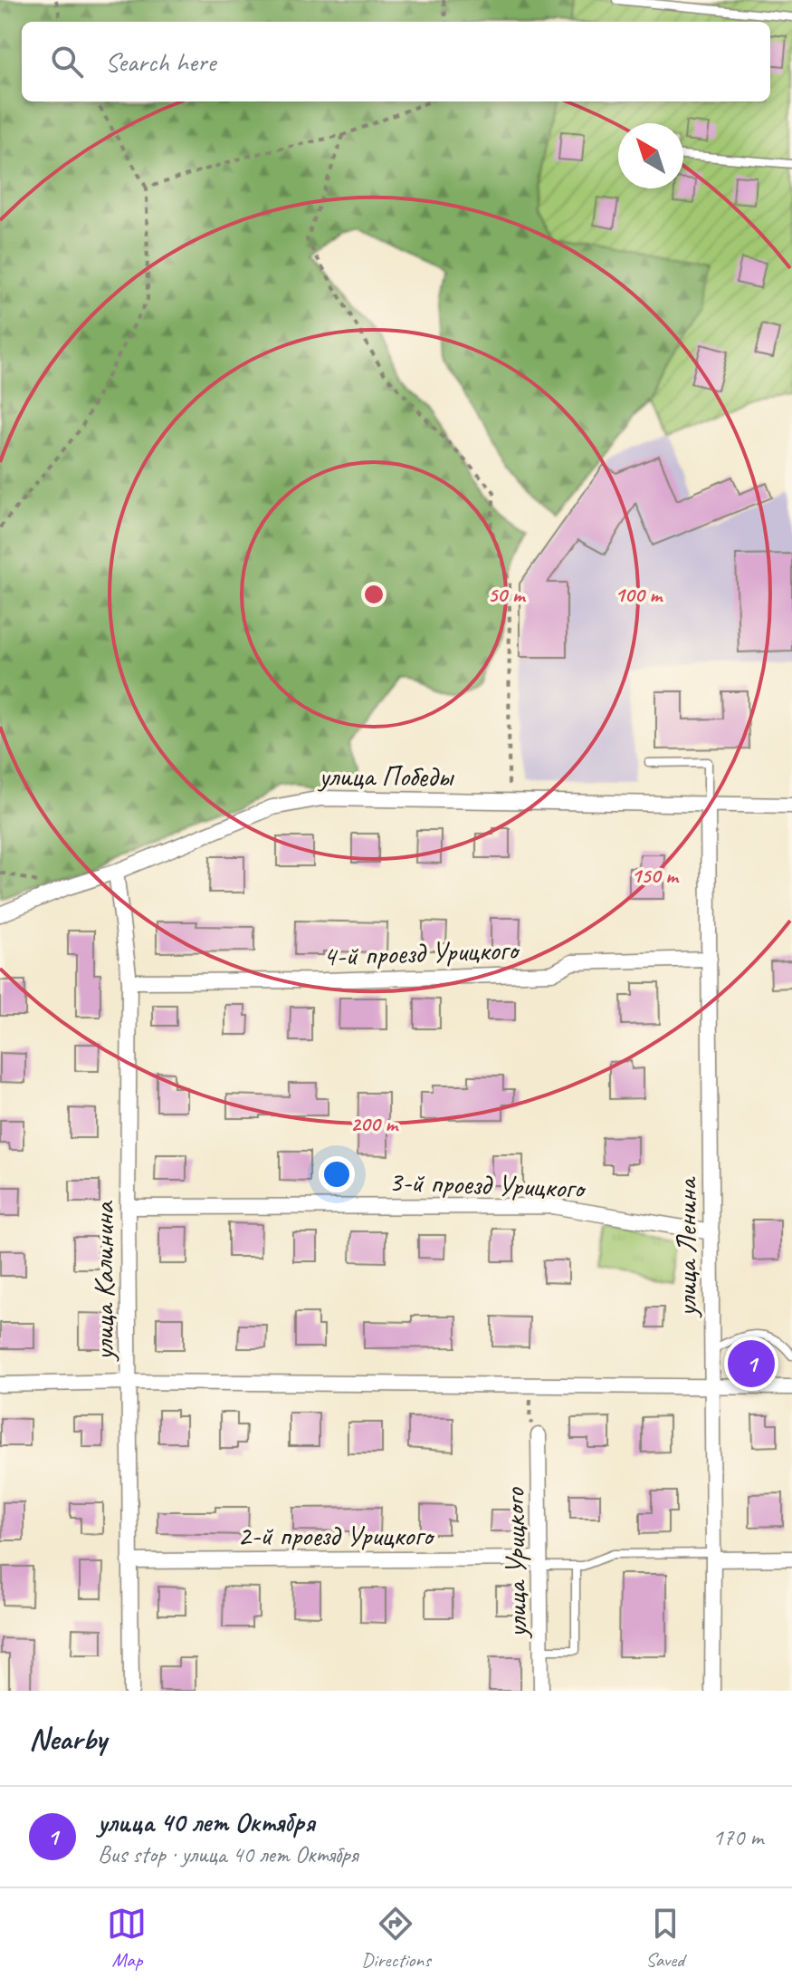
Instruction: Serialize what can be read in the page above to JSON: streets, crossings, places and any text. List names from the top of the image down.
{
  "streets": {
    "street": [
      "улица Победы",
      "4-й проезд Урицкого",
      "3-й проезд Урицкого",
      "улица Ленина",
      "улица Калинина",
      "2-й проезд Урицкого",
      "улица Урицкого"
    ]
  },
  "crossings": [
    ["улица Победы", "улица Ленина"],
    ["улица Победы", "улица Калинина"],
    ["4-й проезд Урицкого", "улица Ленина"],
    ["4-й проезд Урицкого", "улица Калинина"],
    ["3-й проезд Урицкого", "улица Ленина"],
    ["3-й проезд Урицкого", "улица Калинина"],
    ["улица Калинина", "2-й проезд Урицкого"],
    ["2-й проезд Урицкого", "улица Урицкого"]
  ],
  "north": "top left",
  "page": {
    "search": "Search here",
    "pins": "1",
    "heading": "Nearby",
    "list": [
      {
        "mark": "1",
        "name": "улица 40 лет Октября",
        "note": "Bus stop · улица 40 лет Октября",
        "value": "170 m"
      }
    ],
    "nav": ["Map", "Directions", "Saved"]
  },
  "rings": [
    "50 m",
    "100 m",
    "150 m",
    "200 m"
  ]
}
